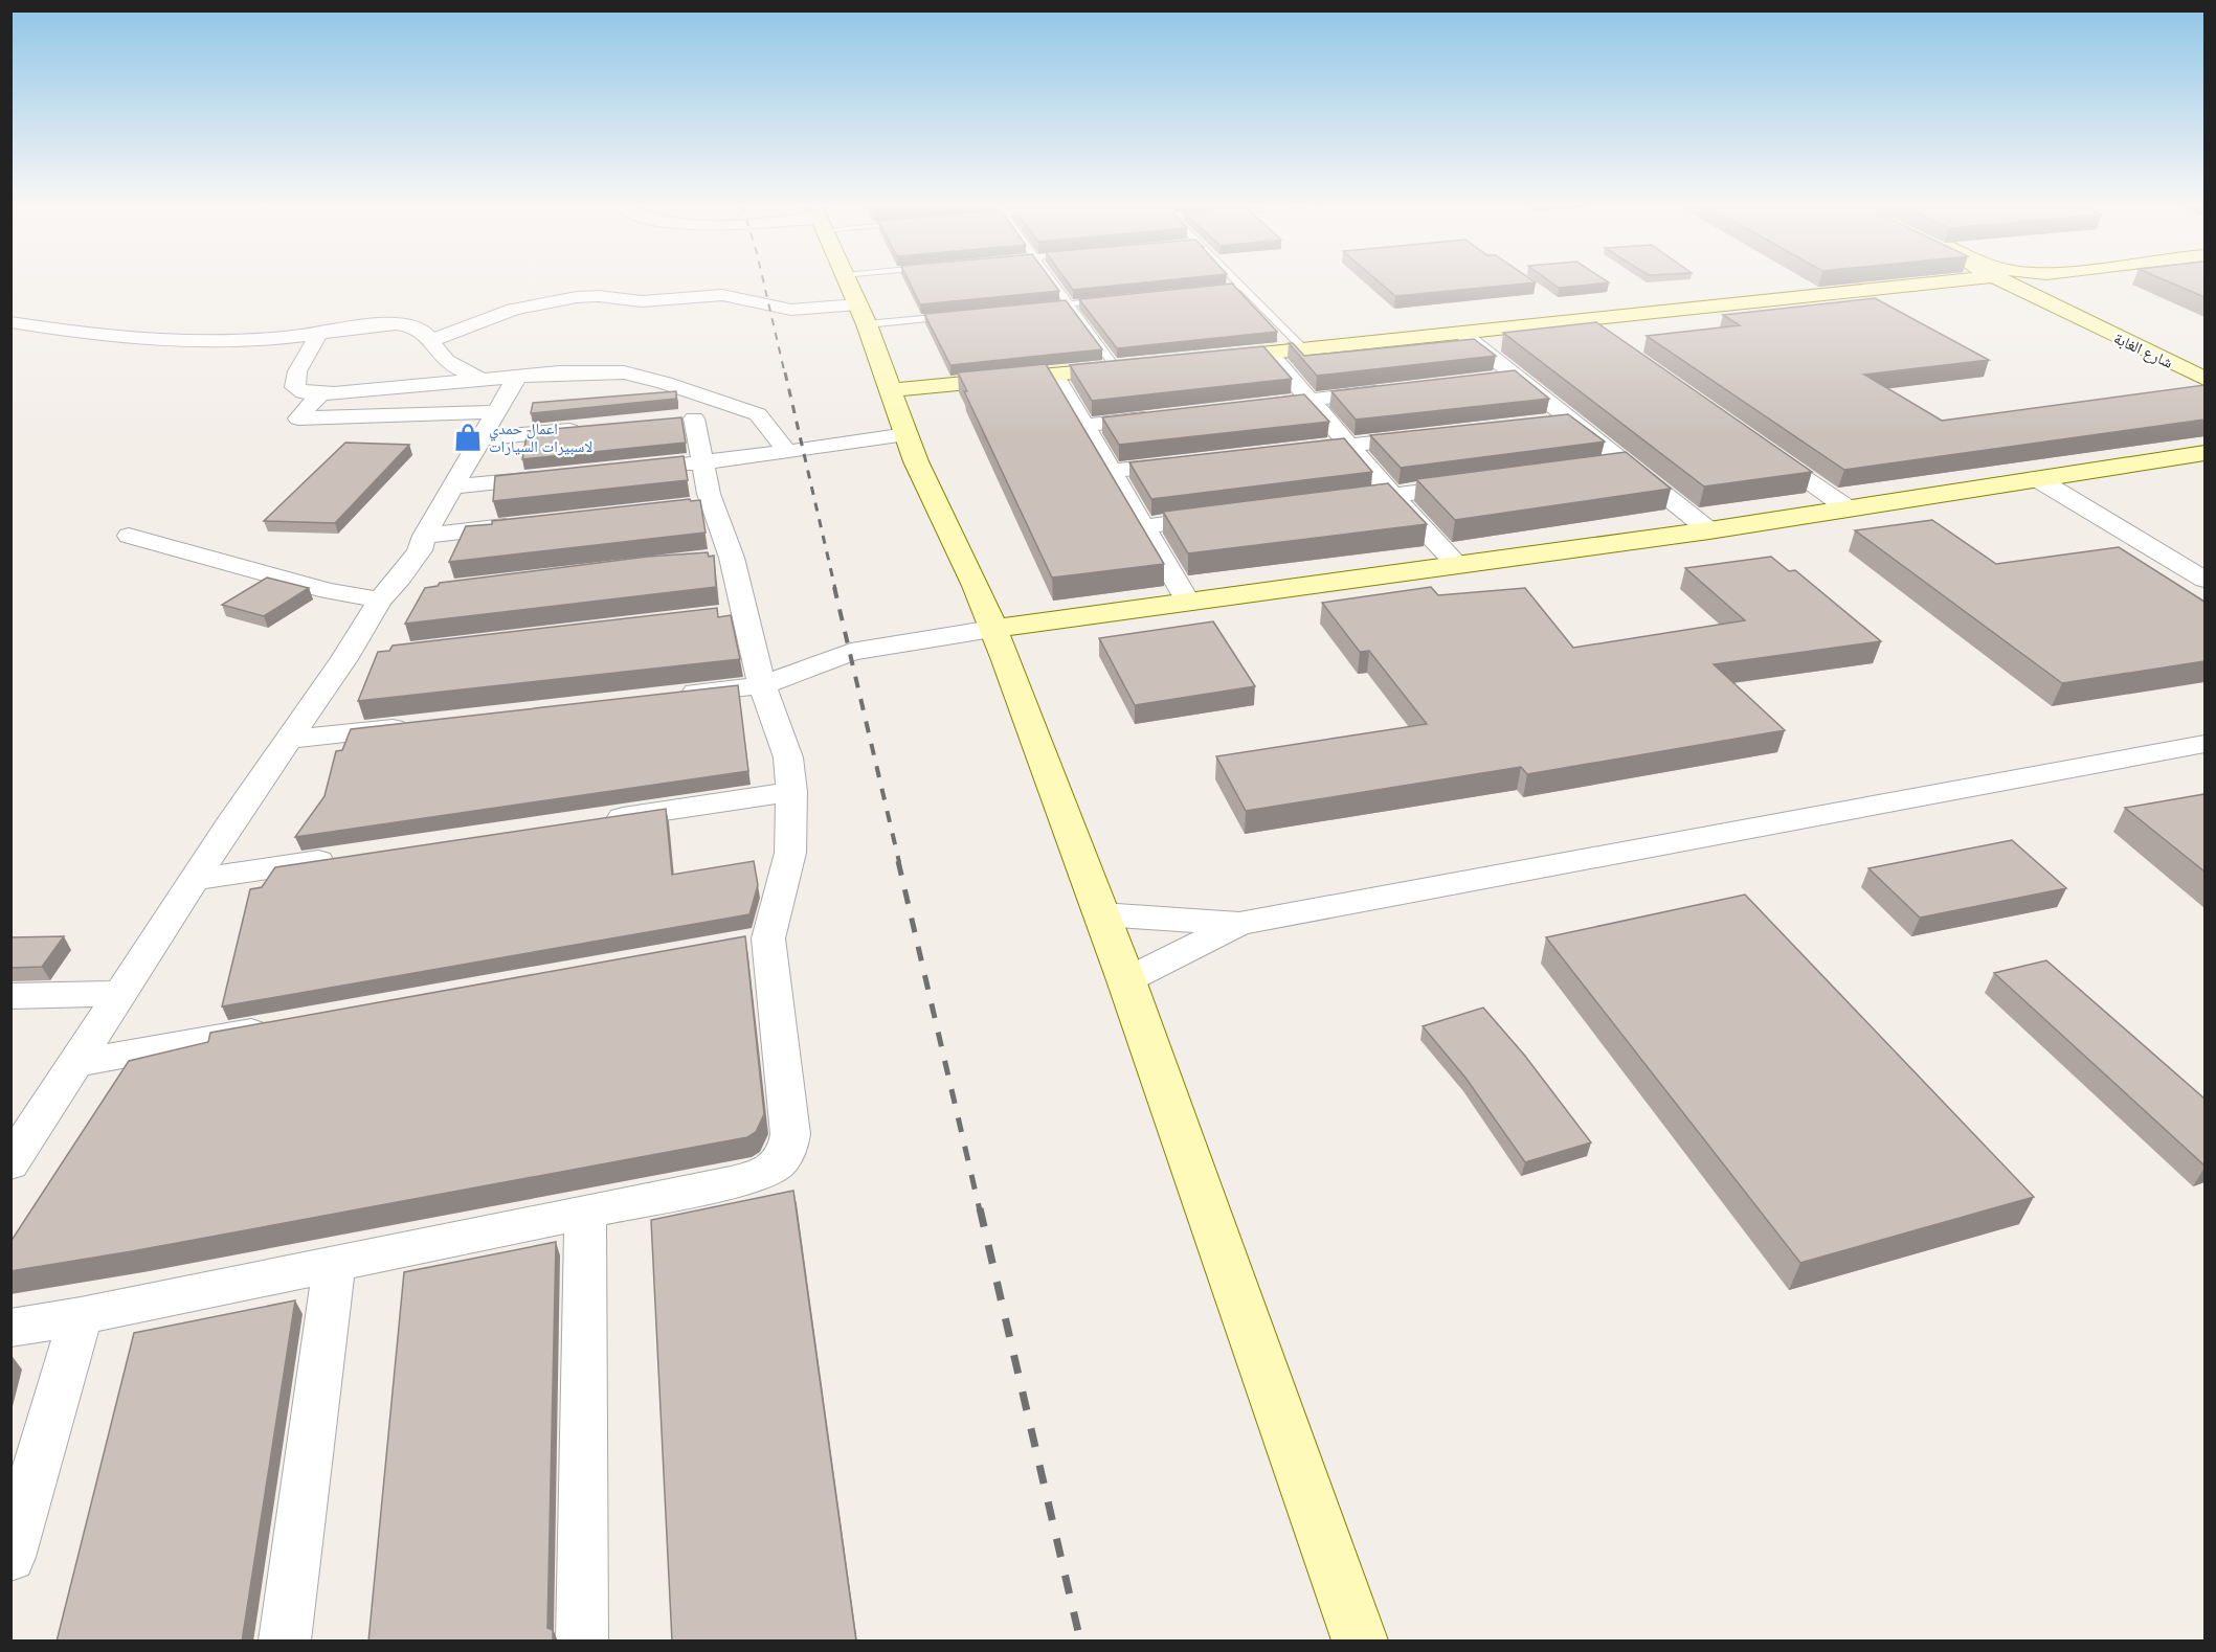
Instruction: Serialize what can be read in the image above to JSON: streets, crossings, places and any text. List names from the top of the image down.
{
  "streets": {
    "street": ["شارع الغابة"]
  },
  "places": {
    "shop": ["اعمال حمدي لاسبيرات السيارات"]
  }
}
